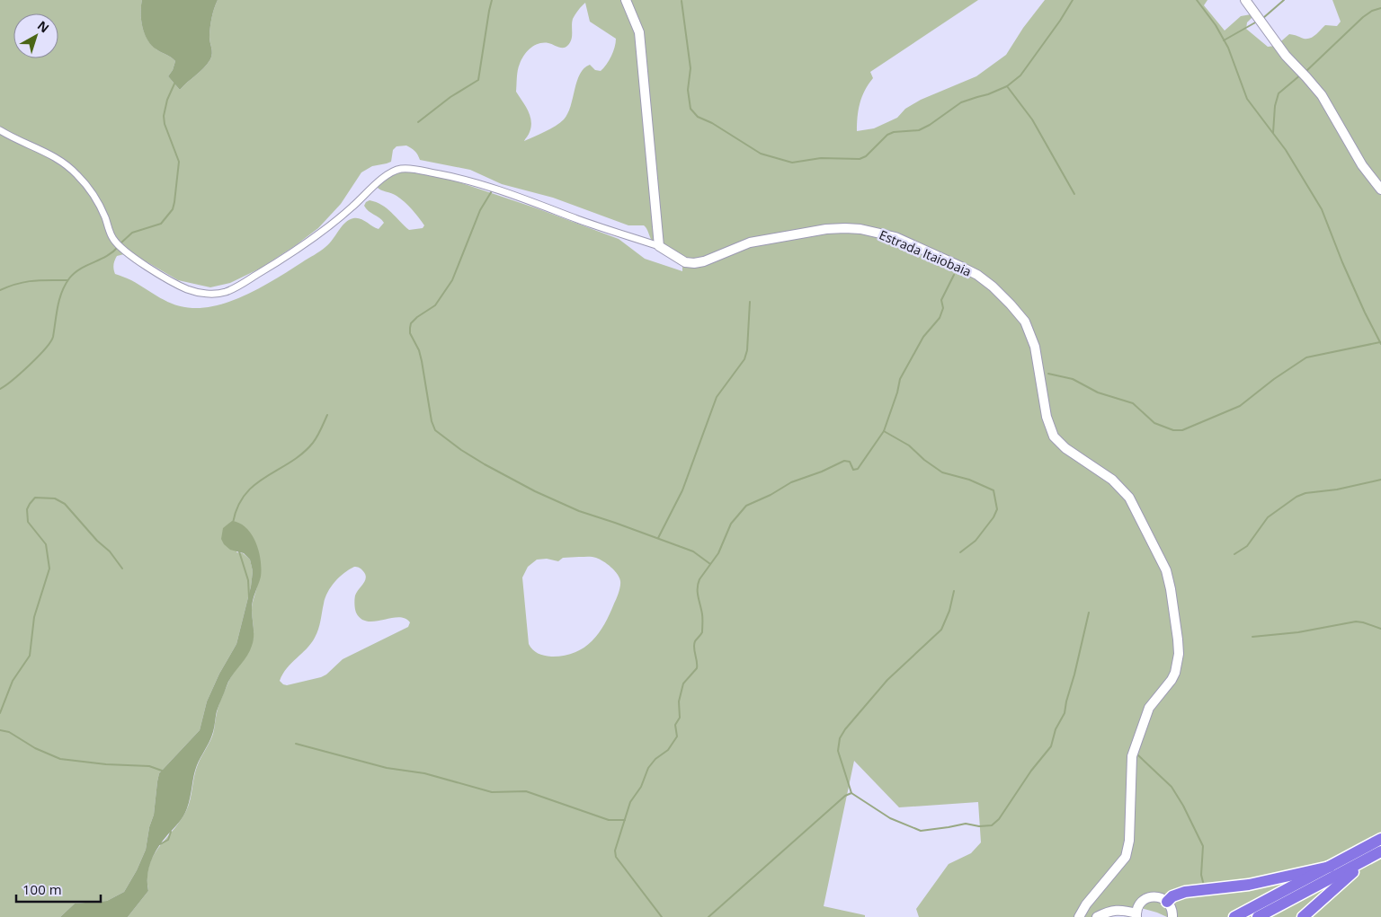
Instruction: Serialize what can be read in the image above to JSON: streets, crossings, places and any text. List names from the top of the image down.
{
  "streets": {
    "street": ["Estrada Itaiobaia"]
  },
  "scale_bar": "100 m",
  "north": "top right"
}
